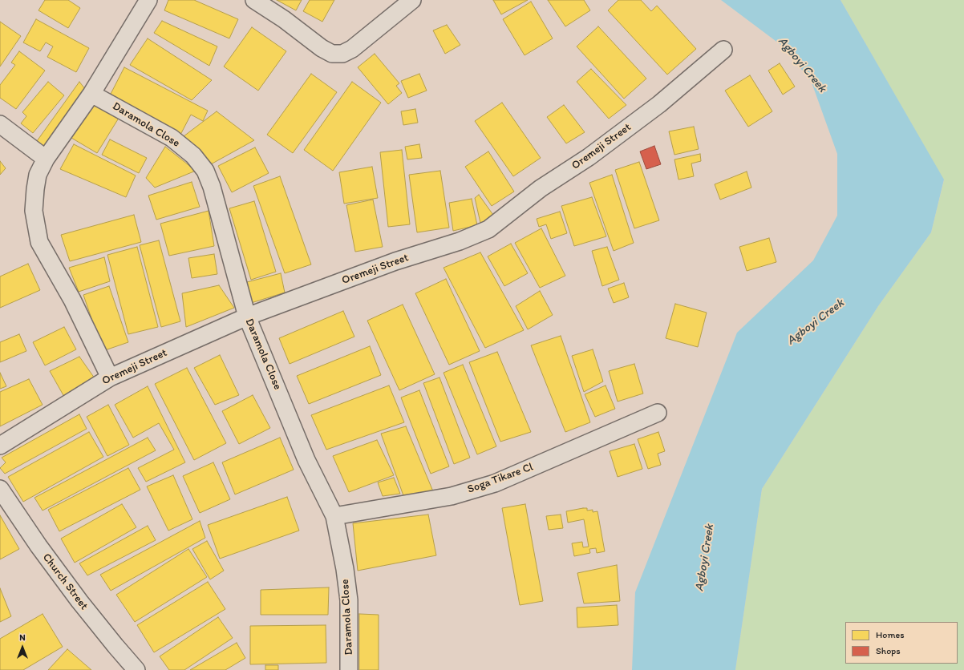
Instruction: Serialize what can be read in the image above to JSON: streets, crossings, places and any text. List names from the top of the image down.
{
  "streets": {
    "street": [
      "Daramola Close",
      "Oremeji Street",
      "Soga Tikare Cl",
      "Church Street"
    ]
  },
  "crossings": [
    ["Daramola Close", "Oremeji Street"],
    ["Daramola Close", "Soga Tikare Cl"]
  ],
  "water": ["Agboyi Creek"],
  "legend": ["Homes", "Shops"],
  "north": "top"
}
